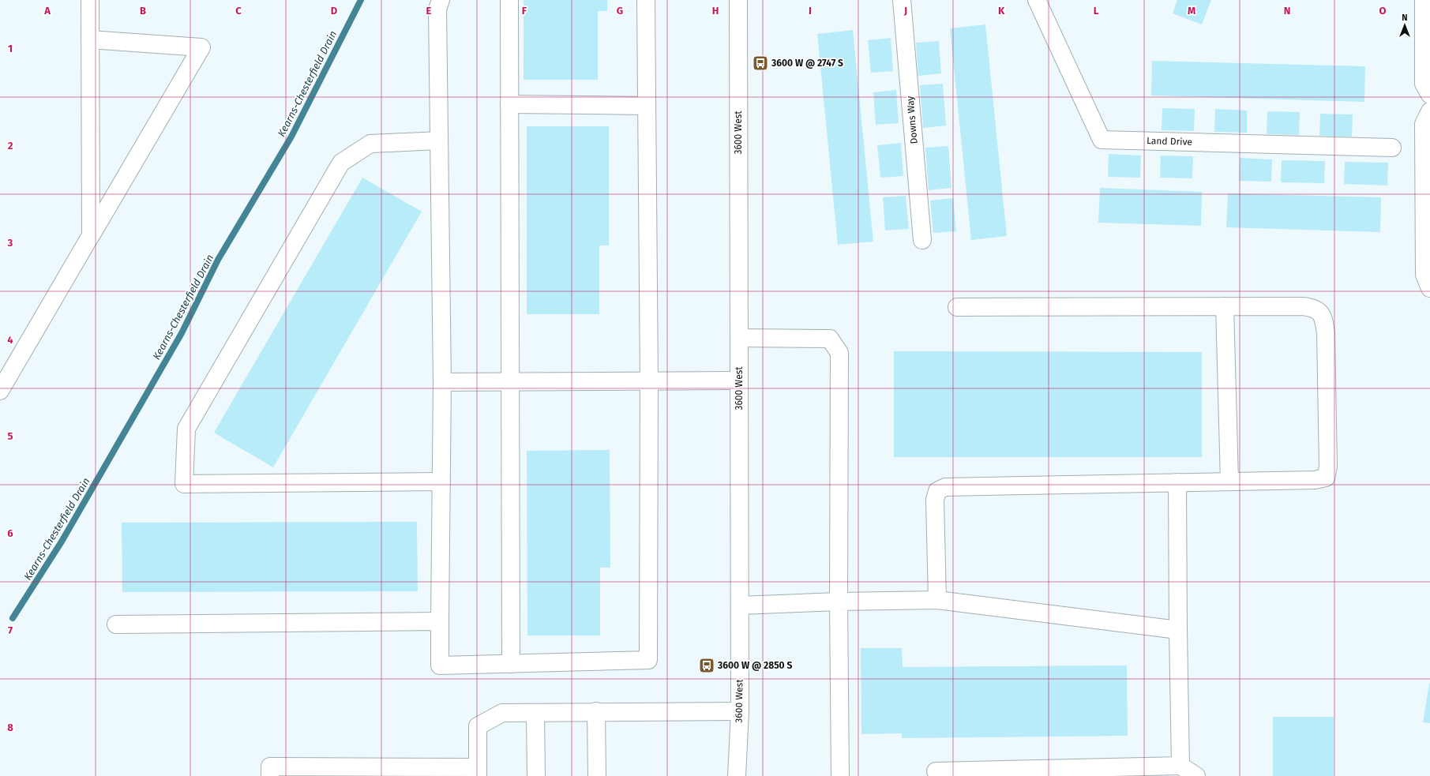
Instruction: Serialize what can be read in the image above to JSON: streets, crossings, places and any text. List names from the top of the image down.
{
  "streets": {
    "street": ["Downs Way", "3600 West", "Land Drive"]
  },
  "water": ["Kearns-Chesterfield Drain"],
  "places": {
    "bus stop": ["3600 W @ 2747 S", "3600 W @ 2850 S"]
  },
  "north": "top",
  "grid": {
    "columns": [
      "A",
      "B",
      "C",
      "D",
      "E",
      "F",
      "G",
      "H",
      "I",
      "J",
      "K",
      "L",
      "M",
      "N",
      "O"
    ],
    "rows": [
      "1",
      "2",
      "3",
      "4",
      "5",
      "6",
      "7",
      "8"
    ]
  }
}
